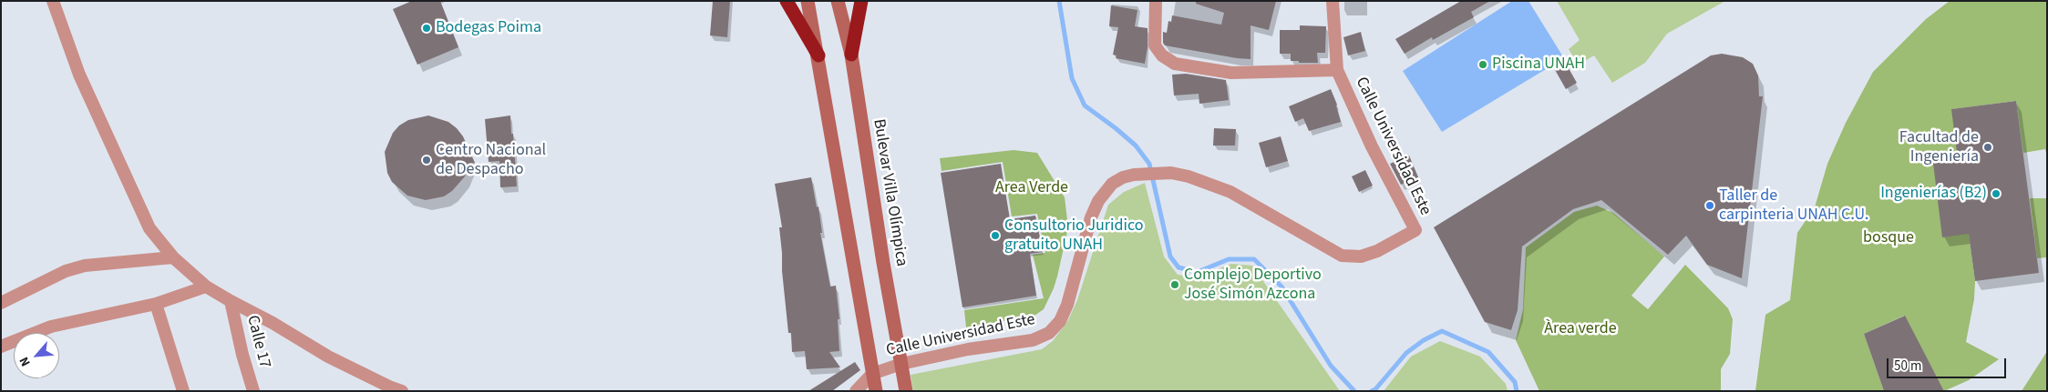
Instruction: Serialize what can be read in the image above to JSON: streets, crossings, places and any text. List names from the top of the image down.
{
  "streets": {
    "main road": ["Bulevar Villa Olímpica"],
    "street": ["Calle Universidad Este", "Calle 17"]
  },
  "crossings": [
    ["Calle Universidad Este", "Bulevar Villa Olímpica"]
  ],
  "parks": ["Area Verde", "bosque", "Àrea verde"],
  "places": [
    "Bodegas Poima",
    "Piscina UNAH",
    "Facultad de Ingeniería",
    "Centro Nacional de Despacho",
    "Ingenierías (B2)",
    "Taller de carpinteria UNAH C.U.",
    "Consultorio Juridico gratuito UNAH",
    "Complejo Deportivo José Simón Azcona"
  ],
  "scale_bar": "50 m",
  "north": "bottom left"
}
